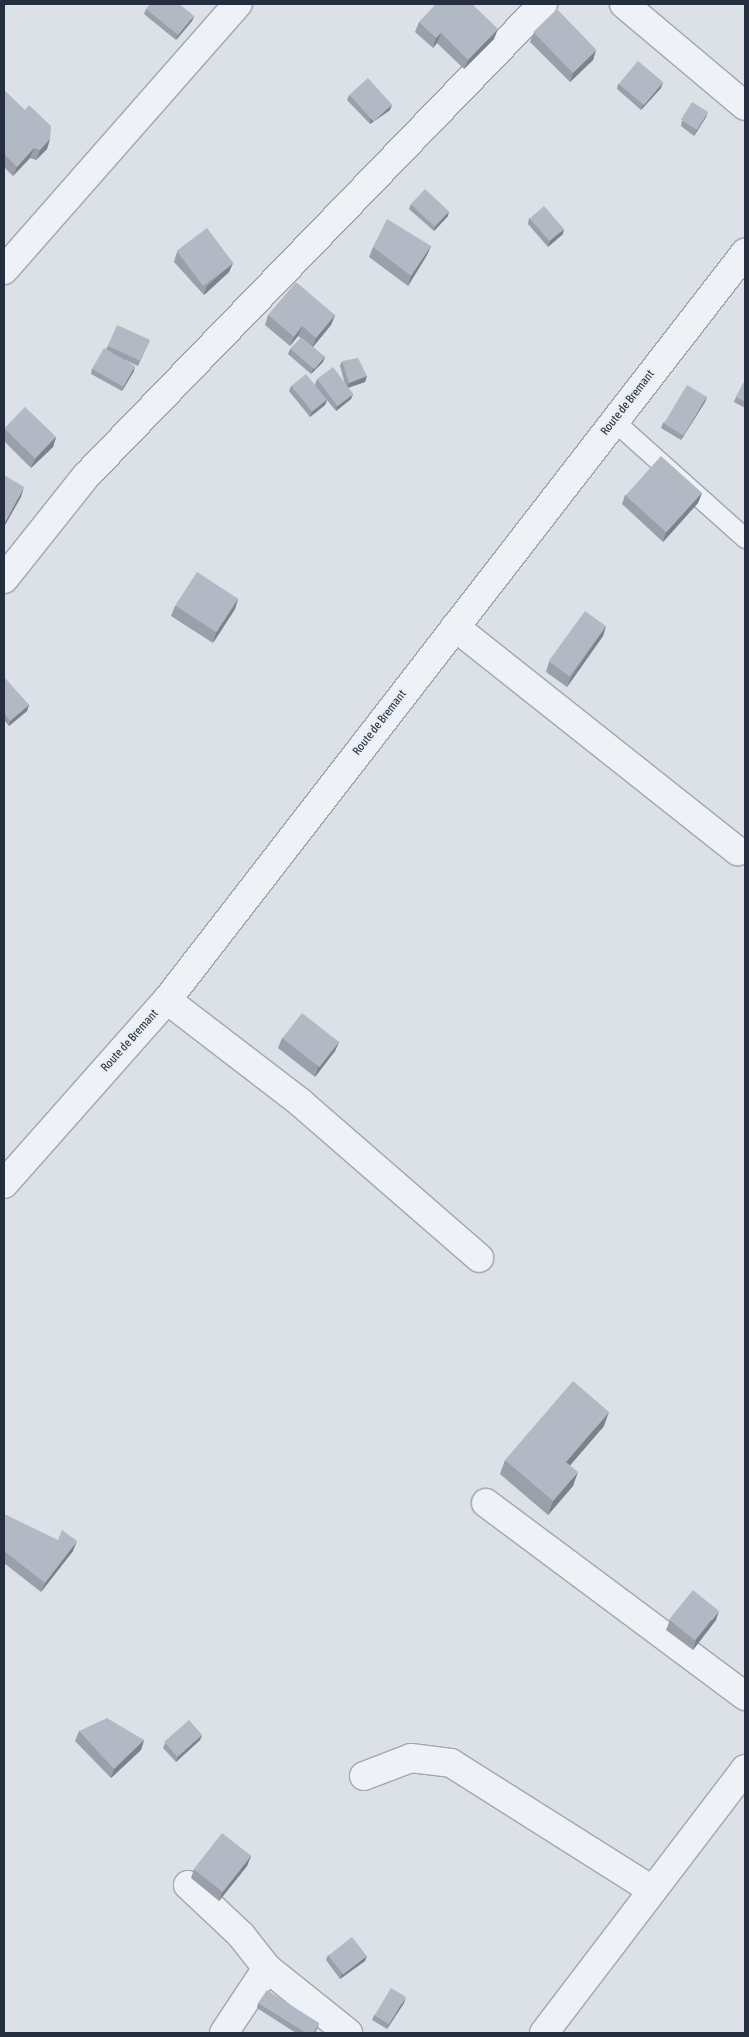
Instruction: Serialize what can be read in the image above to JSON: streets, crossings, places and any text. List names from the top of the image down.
{
  "streets": {
    "street": ["Route de Bremant"]
  }
}
